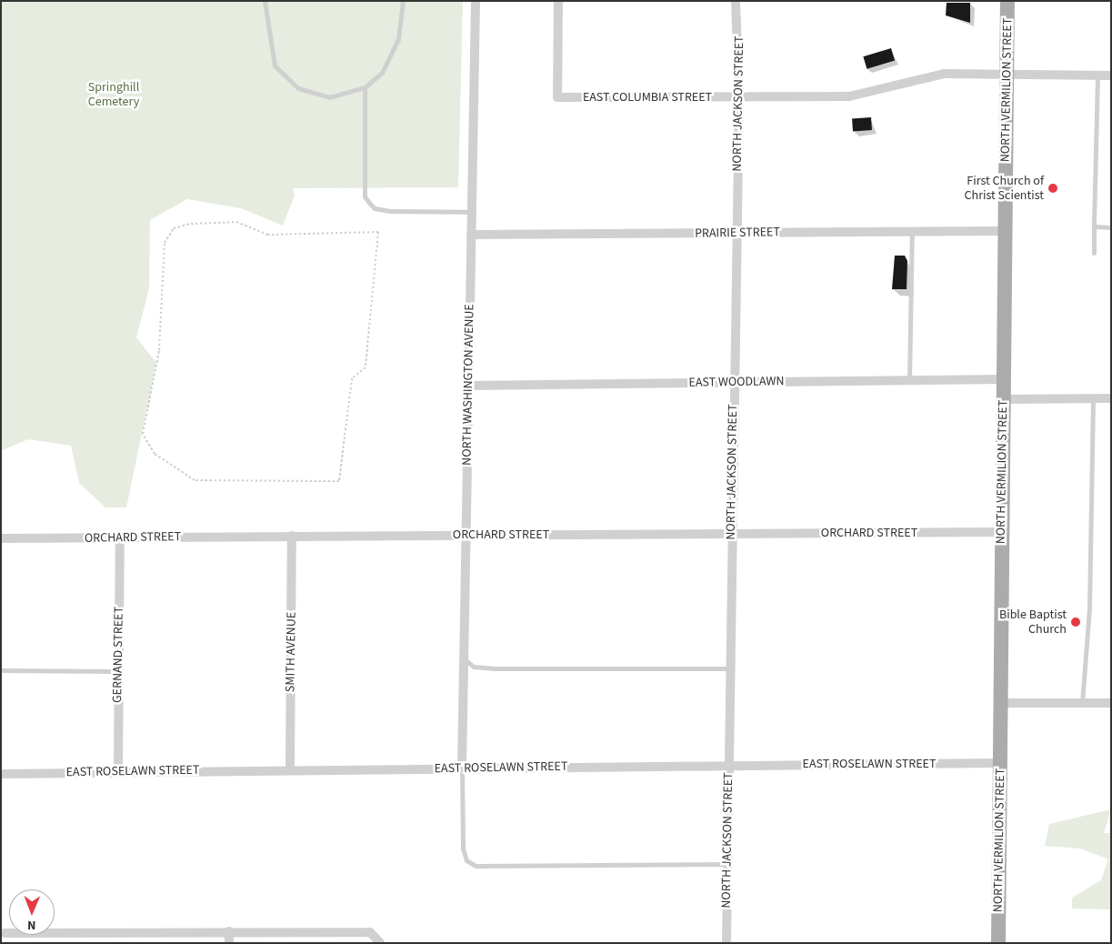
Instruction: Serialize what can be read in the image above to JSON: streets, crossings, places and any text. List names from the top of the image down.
{
  "streets": {
    "main road": ["NORTH VERMILION STREET"],
    "street": [
      "EAST COLUMBIA STREET",
      "NORTH JACKSON STREET",
      "PRAIRIE STREET",
      "EAST WOODLAWN",
      "NORTH WASHINGTON AVENUE",
      "ORCHARD STREET",
      "SMITH AVENUE",
      "GERNAND STREET",
      "EAST ROSELAWN STREET"
    ]
  },
  "crossings": [
    ["NORTH VERMILION STREET", "EAST COLUMBIA STREET"],
    ["NORTH VERMILION STREET", "PRAIRIE STREET"],
    ["NORTH VERMILION STREET", "EAST WOODLAWN"],
    ["NORTH VERMILION STREET", "ORCHARD STREET"],
    ["NORTH VERMILION STREET", "EAST ROSELAWN STREET"],
    ["EAST COLUMBIA STREET", "NORTH JACKSON STREET"],
    ["NORTH JACKSON STREET", "PRAIRIE STREET"],
    ["NORTH JACKSON STREET", "EAST WOODLAWN"],
    ["NORTH JACKSON STREET", "ORCHARD STREET"],
    ["NORTH JACKSON STREET", "EAST ROSELAWN STREET"],
    ["PRAIRIE STREET", "NORTH WASHINGTON AVENUE"],
    ["EAST WOODLAWN", "NORTH WASHINGTON AVENUE"],
    ["NORTH WASHINGTON AVENUE", "ORCHARD STREET"],
    ["NORTH WASHINGTON AVENUE", "EAST ROSELAWN STREET"],
    ["ORCHARD STREET", "SMITH AVENUE"],
    ["ORCHARD STREET", "GERNAND STREET"],
    ["SMITH AVENUE", "EAST ROSELAWN STREET"],
    ["GERNAND STREET", "EAST ROSELAWN STREET"]
  ],
  "parks": ["Springhill Cemetery"],
  "places": ["First Church of Christ Scientist", "Bible Baptist Church"],
  "north": "bottom"
}
